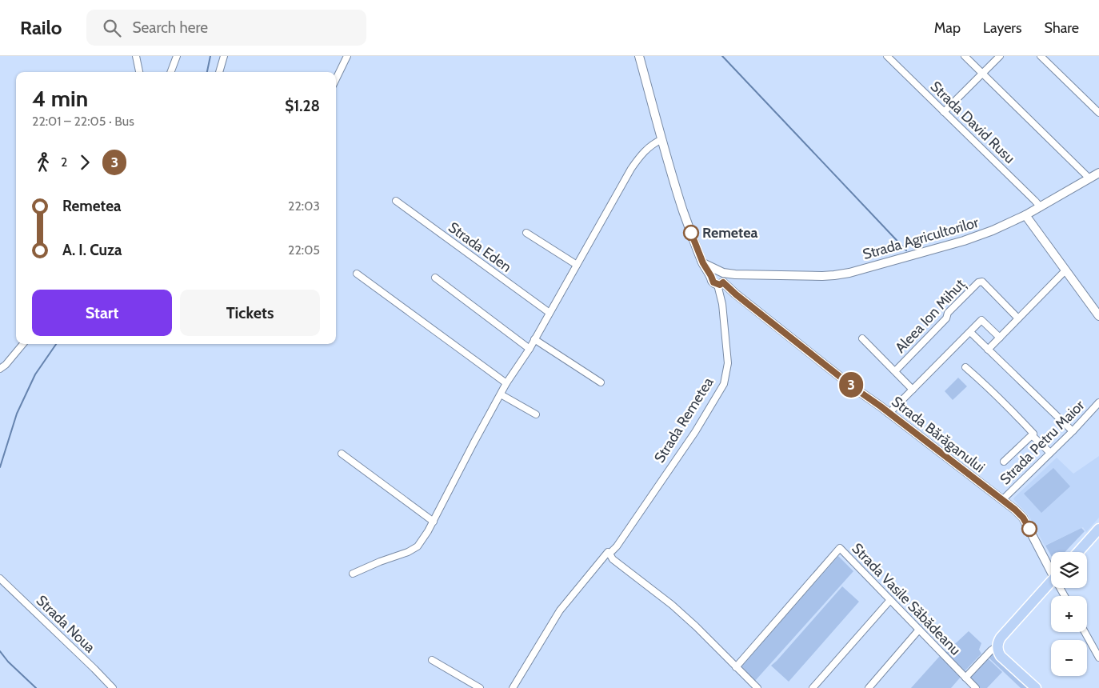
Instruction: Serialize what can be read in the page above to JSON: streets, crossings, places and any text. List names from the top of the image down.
{
  "streets": {
    "street": [
      "Strada David Rusu",
      "Strada Agricultorilor",
      "Strada Eden",
      "Aleea Ion Mihuț",
      "Strada Remetea",
      "Strada Bărăganului",
      "Strada Petru Maior",
      "Strada Vasile Săbădeanu",
      "Strada Noua"
    ]
  },
  "crossings": [
    ["Strada David Rusu", "Strada Agricultorilor"],
    ["Strada Agricultorilor", "Strada Remetea"],
    ["Strada Agricultorilor", "Strada Bărăganului"],
    ["Strada Remetea", "Strada Bărăganului"],
    ["Strada Bărăganului", "Strada Petru Maior"]
  ],
  "places": ["Remetea"],
  "lines": ["bus line 3"],
  "page": {
    "header": "Railo",
    "search": "Search here",
    "nav": ["Map", "Layers", "Share"],
    "on_map": "3",
    "heading": ["4 min", "22:01 – 22:05 · Bus", "$1.28"],
    "legs": ["2", "3"],
    "list": [
      {
        "name": "Remetea",
        "value": "22:03"
      },
      {
        "name": "A. I. Cuza",
        "value": "22:05"
      }
    ],
    "buttons": ["Start", "Tickets"],
    "map_buttons": ["+", "−"]
  }
}
